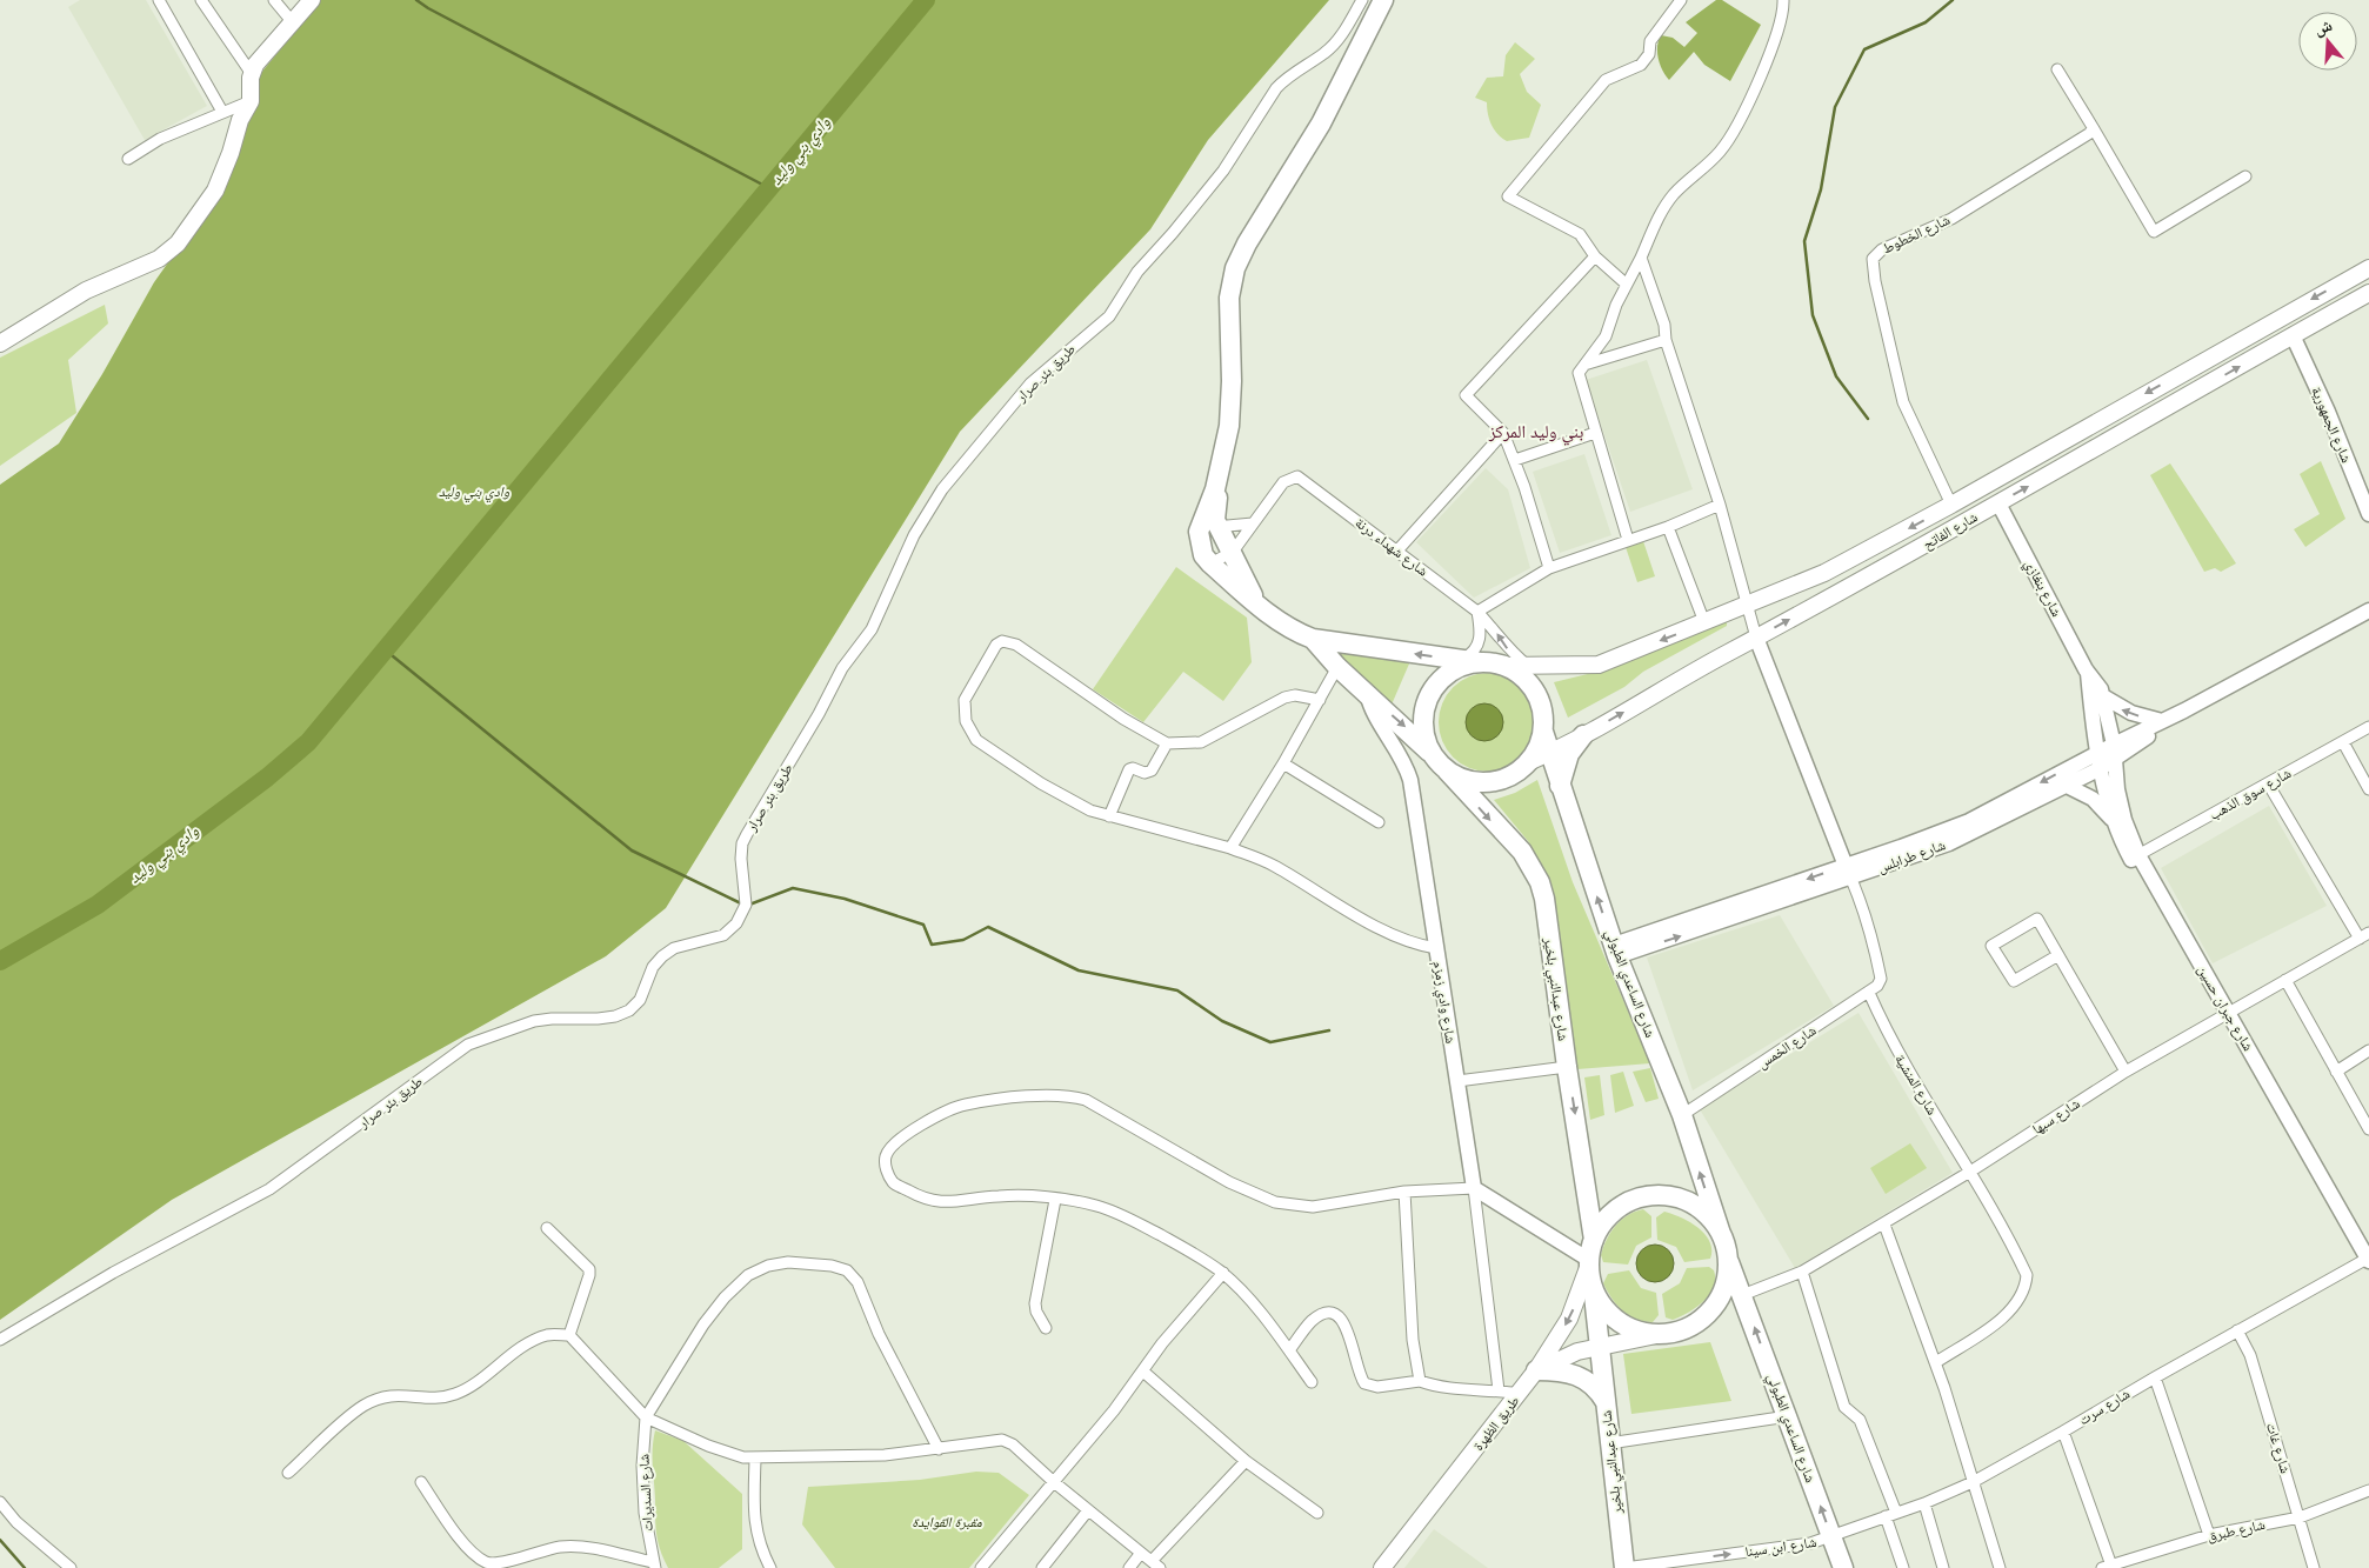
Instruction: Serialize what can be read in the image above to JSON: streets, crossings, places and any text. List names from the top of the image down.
{
  "streets": {
    "highway": ["شارع الساعدي الطبولي", "شارع عبدالنبي بلخير"],
    "main road": [
      "شارع الجمهورية",
      "شارع الفاتح",
      "شارع بنغازي",
      "شارع طرابلس",
      "شارع وادي زمزم",
      "شارع جبران حسين",
      "طريق الظهرة"
    ],
    "street": [
      "شارع الخطوط",
      "طريق بئر صرار",
      "شارع شهداء درنة",
      "شارع سوق الذهب",
      "شارع الخمس",
      "شارع المنشية",
      "شارع سبها",
      "شارع سرت",
      "شارع غات",
      "شارع السديرات",
      "شارع طبرق",
      "شارع ابن سينا"
    ]
  },
  "crossings": [
    ["شارع الخطوط", "شارع الفاتح"],
    ["شارع الجمهورية", "شارع الفاتح"],
    ["شارع الفاتح", "شارع شهداء درنة"],
    ["شارع الفاتح", "شارع بنغازي"],
    ["شارع الفاتح", "شارع الساعدي الطبولي"],
    ["شارع الفاتح", "شارع عبدالنبي بلخير"],
    ["شارع سوق الذهب", "شارع جبران حسين"],
    ["شارع طرابلس", "شارع الساعدي الطبولي"],
    ["شارع الساعدي الطبولي", "شارع عبدالنبي بلخير"],
    ["شارع الساعدي الطبولي", "شارع الخمس"],
    ["شارع الساعدي الطبولي", "شارع سبها"],
    ["شارع الساعدي الطبولي", "شارع سرت"],
    ["شارع الساعدي الطبولي", "طريق الظهرة"],
    ["شارع الساعدي الطبولي", "شارع ابن سينا"],
    ["شارع عبدالنبي بلخير", "طريق الظهرة"],
    ["شارع عبدالنبي بلخير", "شارع ابن سينا"],
    ["شارع جبران حسين", "شارع سبها"],
    ["شارع جبران حسين", "شارع سرت"],
    ["شارع الخمس", "شارع المنشية"],
    ["شارع المنشية", "شارع سبها"],
    ["شارع سرت", "شارع غات"],
    ["شارع سرت", "شارع ابن سينا"],
    ["شارع غات", "شارع طبرق"]
  ],
  "one_way": ["شارع الساعدي الطبولي", "شارع عبدالنبي بلخير", "شارع ابن سينا"],
  "districts": ["بني وليد المركز"],
  "water": ["وادي بني وليد"],
  "parks": ["وادي بني وليد", "مقبرة القوايدة"],
  "north": "top"
}
